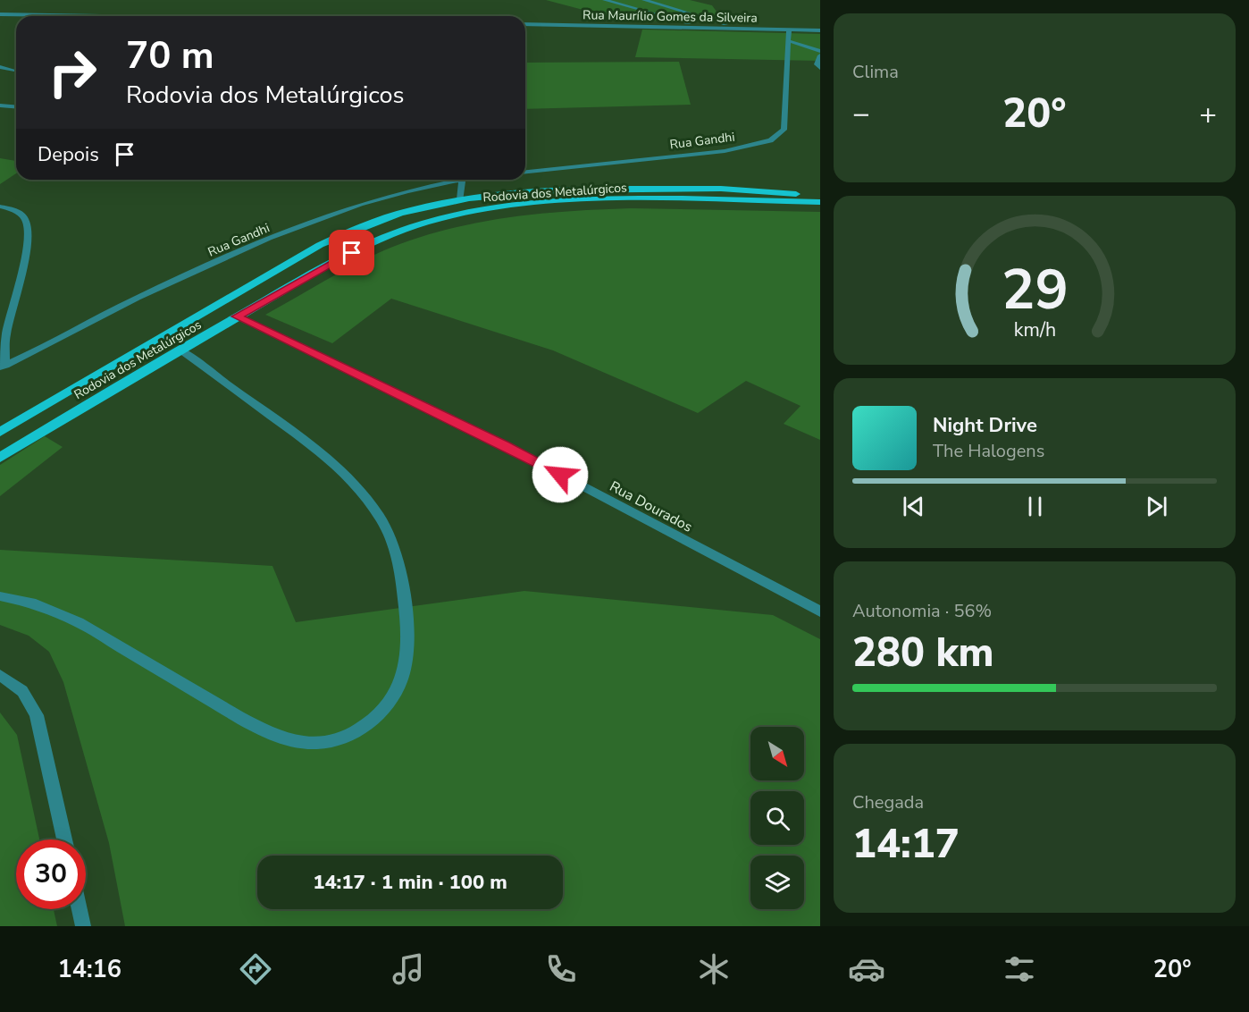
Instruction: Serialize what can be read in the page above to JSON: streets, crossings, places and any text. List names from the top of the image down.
{
  "streets": {
    "main road": ["Rodovia dos Metalúrgicos"],
    "street": ["Rua Maurílio Gomes da Silveira", "Rua Gandhi", "Rua Dourados"]
  },
  "crossings": [
    ["Rua Maurílio Gomes da Silveira", "Rua Gandhi"],
    ["Rodovia dos Metalúrgicos", "Rua Dourados"]
  ],
  "north": "bottom right",
  "page": {
    "tile": [
      "Clima",
      ["Autonomia · 56%", "280 km"],
      ["Chegada", "14:17"]
    ],
    "turn": ["70 m", "Rodovia dos Metalúrgicos"],
    "heat": ["−", "20°", "+"],
    "then": "Depois",
    "song": ["Night Drive", "The Halogens"],
    "limit": "30",
    "trip": "14:17 · 1 min · 100 m",
    "tabs": ["14:16", "20°"],
    "gauge": ["29", "km/h"]
  }
}
